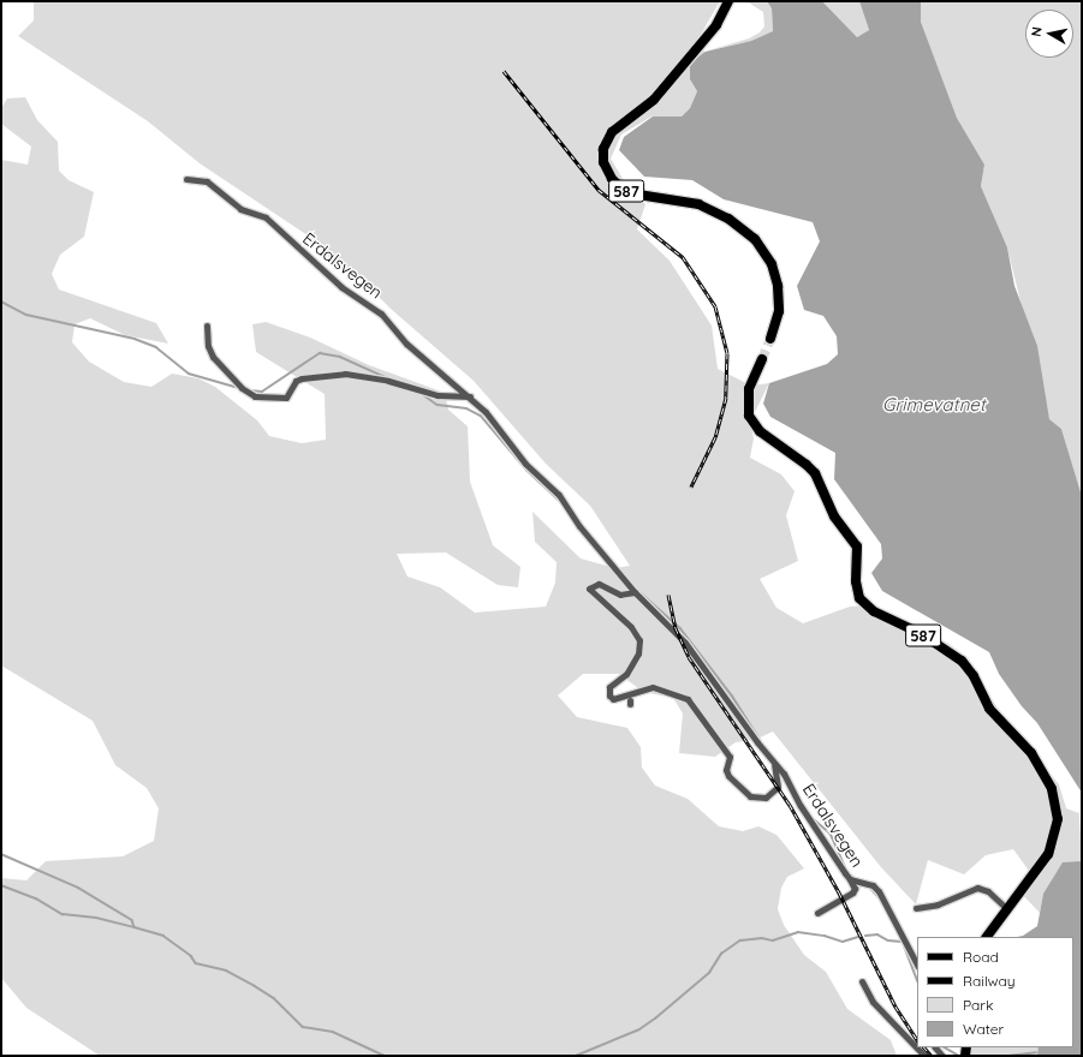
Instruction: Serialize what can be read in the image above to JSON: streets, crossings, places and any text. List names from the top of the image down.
{
  "streets": {
    "main road": ["587"],
    "street": ["Erdalsvegen"]
  },
  "water": ["Grimevatnet"],
  "legend": [
    "Road",
    "Railway",
    "Park",
    "Water"
  ],
  "north": "left"
}
